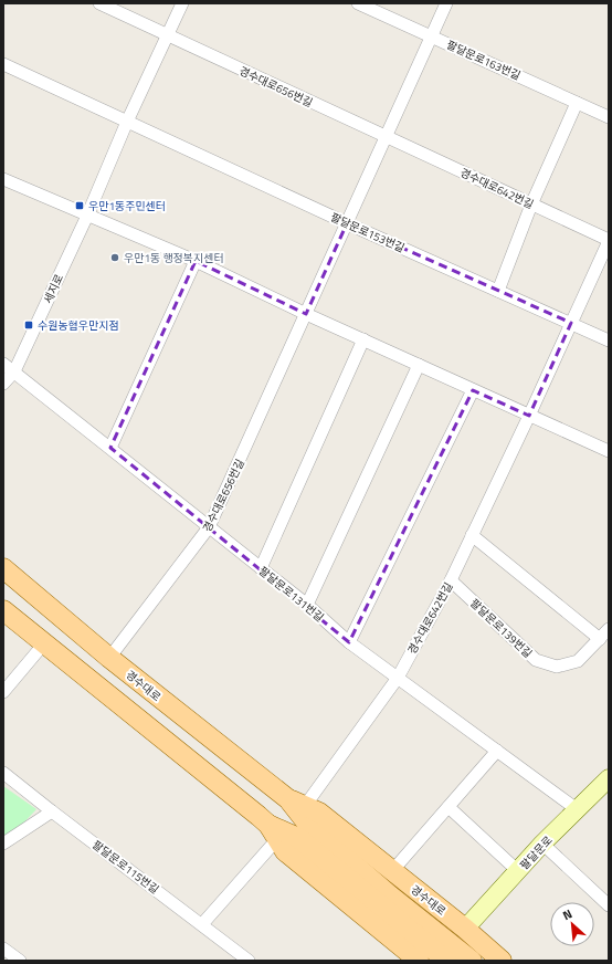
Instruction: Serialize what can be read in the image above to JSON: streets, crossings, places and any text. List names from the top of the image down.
{
  "streets": {
    "main road": ["경수대로"],
    "street": [
      "팔달문로163번길",
      "경수대로656번길",
      "경수대로642번길",
      "팔달문로153번길",
      "세지로",
      "팔달문로131번길",
      "팔달문로139번길",
      "팔달문로",
      "팔달문로115번길"
    ]
  },
  "crossings": [
    ["팔달문로163번길", "경수대로656번길"],
    ["경수대로656번길", "경수대로642번길"],
    ["경수대로656번길", "팔달문로153번길"],
    ["경수대로656번길", "세지로"],
    ["경수대로656번길", "팔달문로131번길"],
    ["경수대로656번길", "경수대로"],
    ["경수대로642번길", "팔달문로153번길"],
    ["경수대로642번길", "팔달문로131번길"],
    ["경수대로642번길", "팔달문로139번길"],
    ["경수대로642번길", "경수대로"],
    ["팔달문로153번길", "세지로"],
    ["세지로", "팔달문로131번길"],
    ["팔달문로131번길", "팔달문로"],
    ["경수대로", "팔달문로"]
  ],
  "places": {
    "transit": ["우만1동주민센터", "수원농협우만지점"],
    "other": ["우만1동 행정복지센터"]
  },
  "north": "top left"
}
